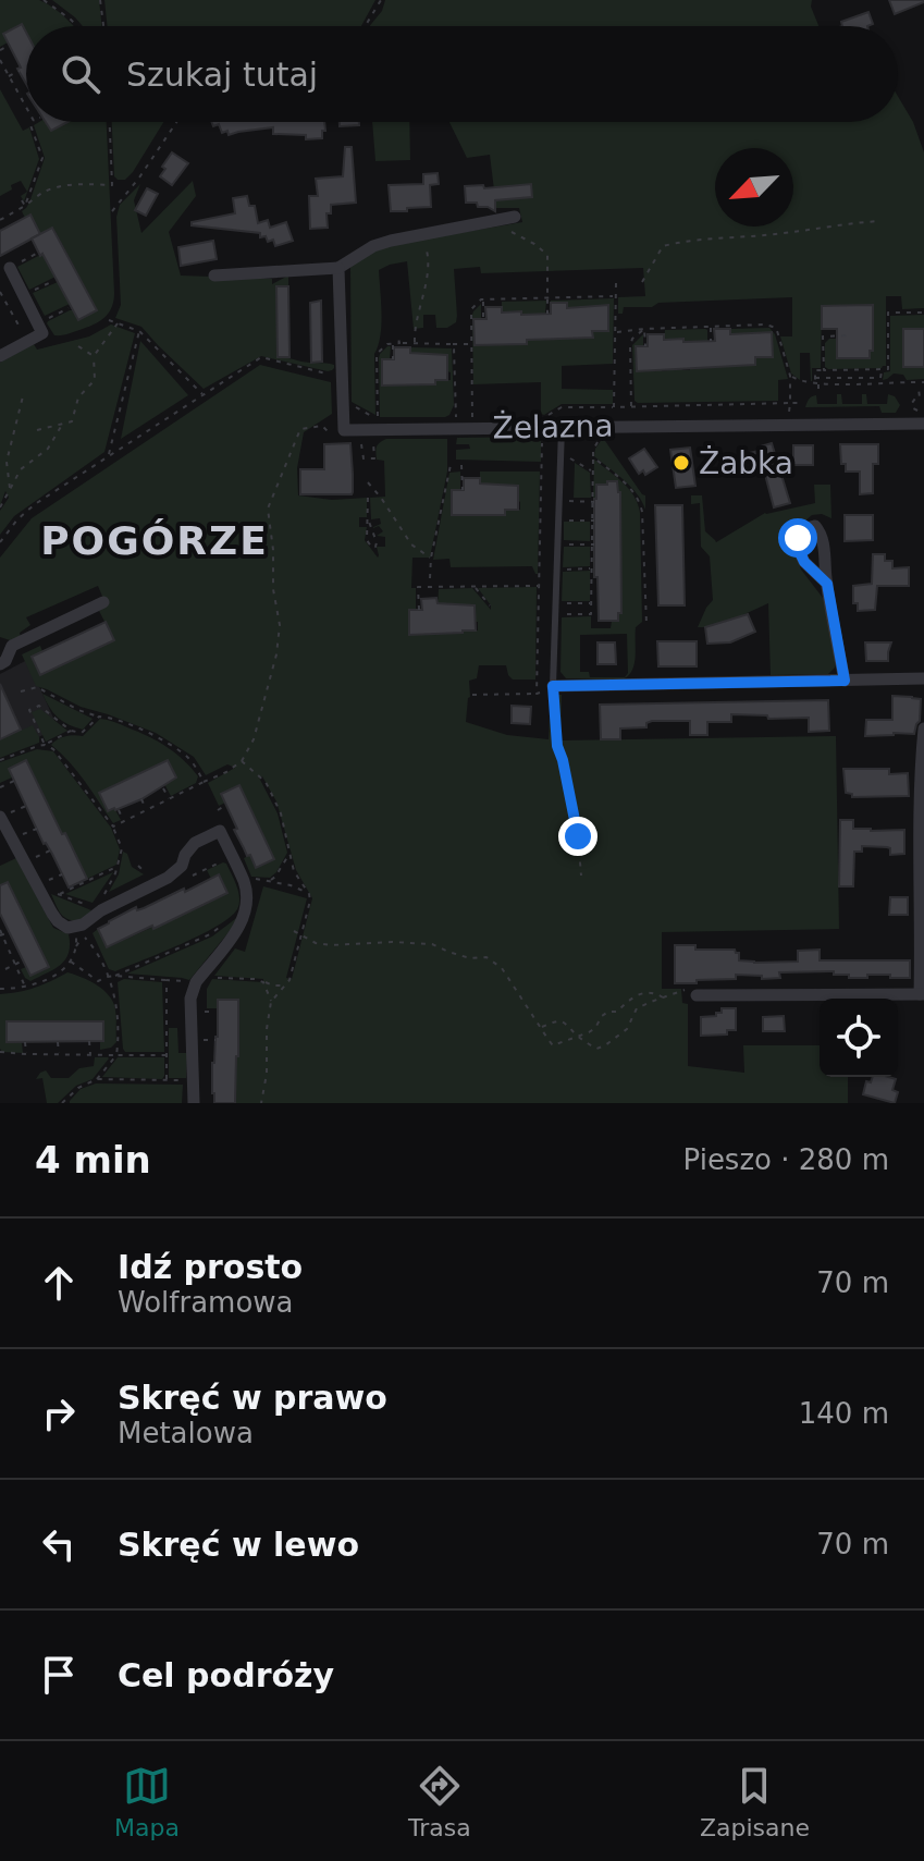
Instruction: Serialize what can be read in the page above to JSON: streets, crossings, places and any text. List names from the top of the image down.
{
  "streets": {
    "street": ["Żelazna"]
  },
  "districts": ["POGÓRZE"],
  "places": ["Żabka"],
  "north": "bottom left",
  "page": {
    "search": "Szukaj tutaj",
    "heading": ["4 min", "Pieszo · 280 m"],
    "list": [
      ["Idź prosto", "Wolframowa", "70 m"],
      ["Skręć w prawo", "Metalowa", "140 m"],
      ["Skręć w lewo", "70 m"],
      "Cel podróży"
    ],
    "nav": ["Mapa", "Trasa", "Zapisane"]
  }
}
